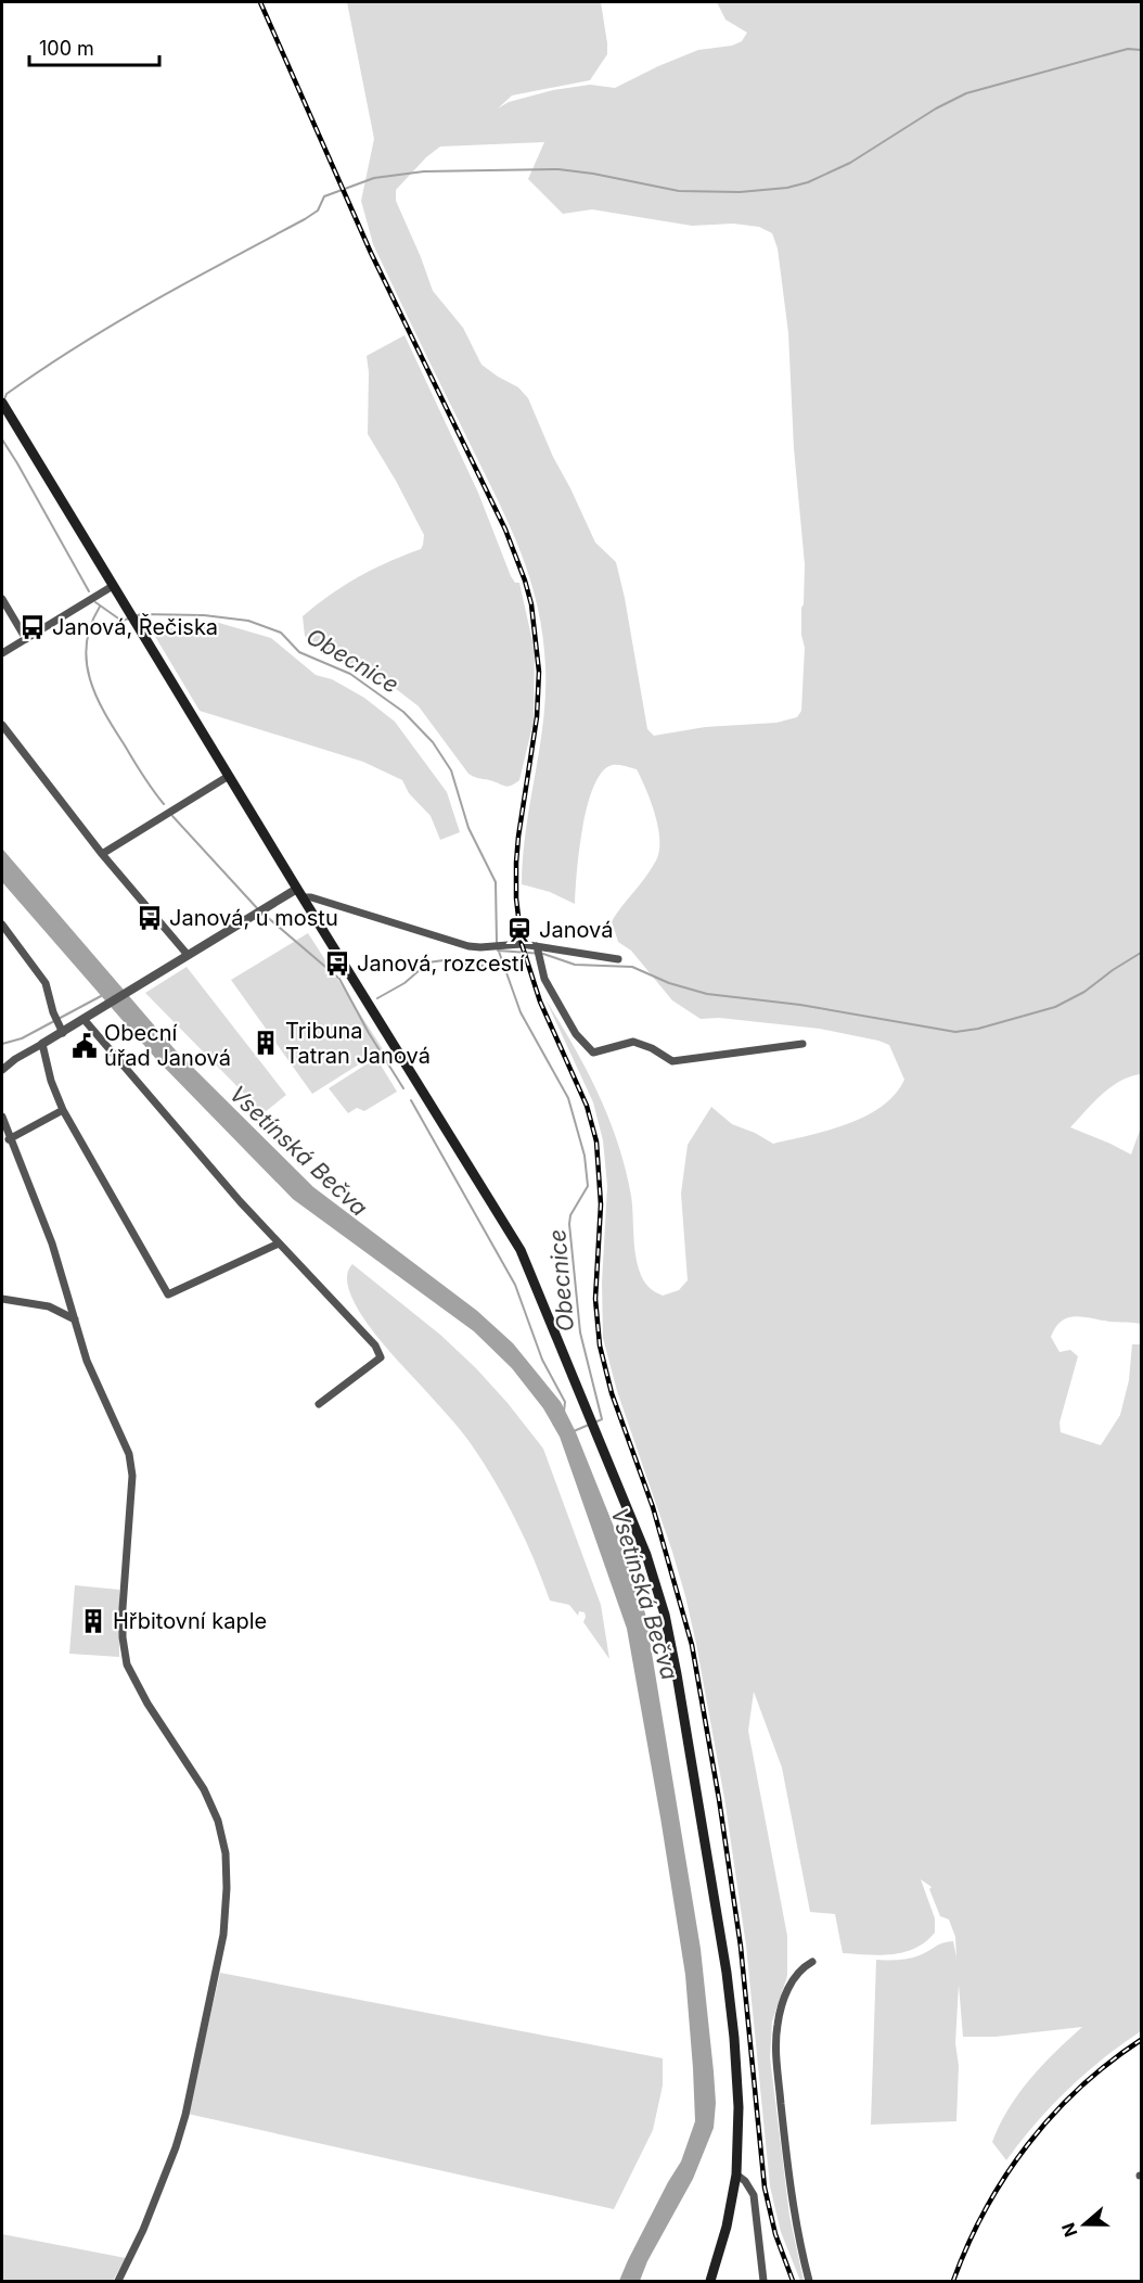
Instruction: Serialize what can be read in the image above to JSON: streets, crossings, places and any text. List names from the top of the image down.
{
  "water": ["Obecnice", "Vsetínská Bečva"],
  "places": {
    "bus stop": ["Janová, Řečiska", "Janová, u mostu", "Janová, rozcestí"],
    "station": ["Janová"],
    "building": ["Tribuna Tatran Janová", "Hřbitovní kaple"],
    "public building": ["Obecní úřad Janová"]
  },
  "scale_bar": "100 m",
  "north": "left"
}
